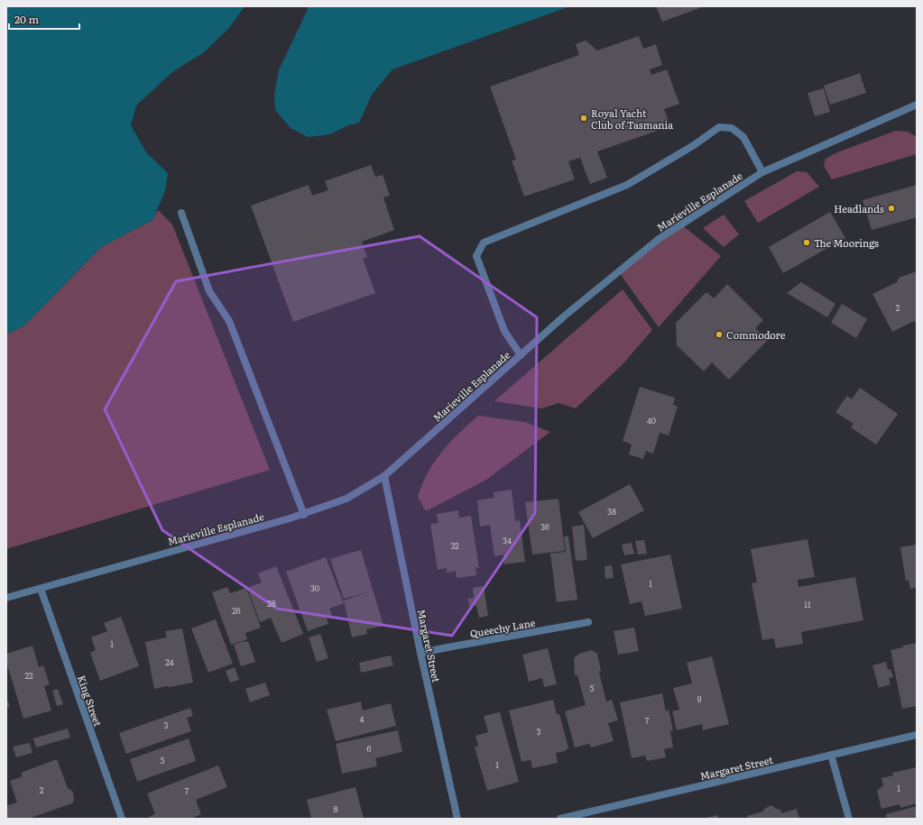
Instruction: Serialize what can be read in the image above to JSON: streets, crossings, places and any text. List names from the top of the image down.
{
  "streets": {
    "street": [
      "Marieville Esplanade",
      "Queechy Lane",
      "Margaret Street",
      "King Street"
    ]
  },
  "crossings": [
    ["Marieville Esplanade", "Margaret Street"],
    ["Marieville Esplanade", "King Street"],
    ["Queechy Lane", "Margaret Street"]
  ],
  "places": [
    "Royal Yacht Club of Tasmania",
    "Headlands",
    "The Moorings",
    "Commodore"
  ],
  "house_numbers": [
    "2",
    "40",
    "38",
    "36",
    "34",
    "32",
    "1",
    "30",
    "28",
    "11",
    "26",
    "1",
    "24",
    "22",
    "5",
    "9",
    "4",
    "7",
    "3",
    "3",
    "6",
    "5",
    "1",
    "1",
    "2",
    "7",
    "8"
  ],
  "scale_bar": "20 m"
}
